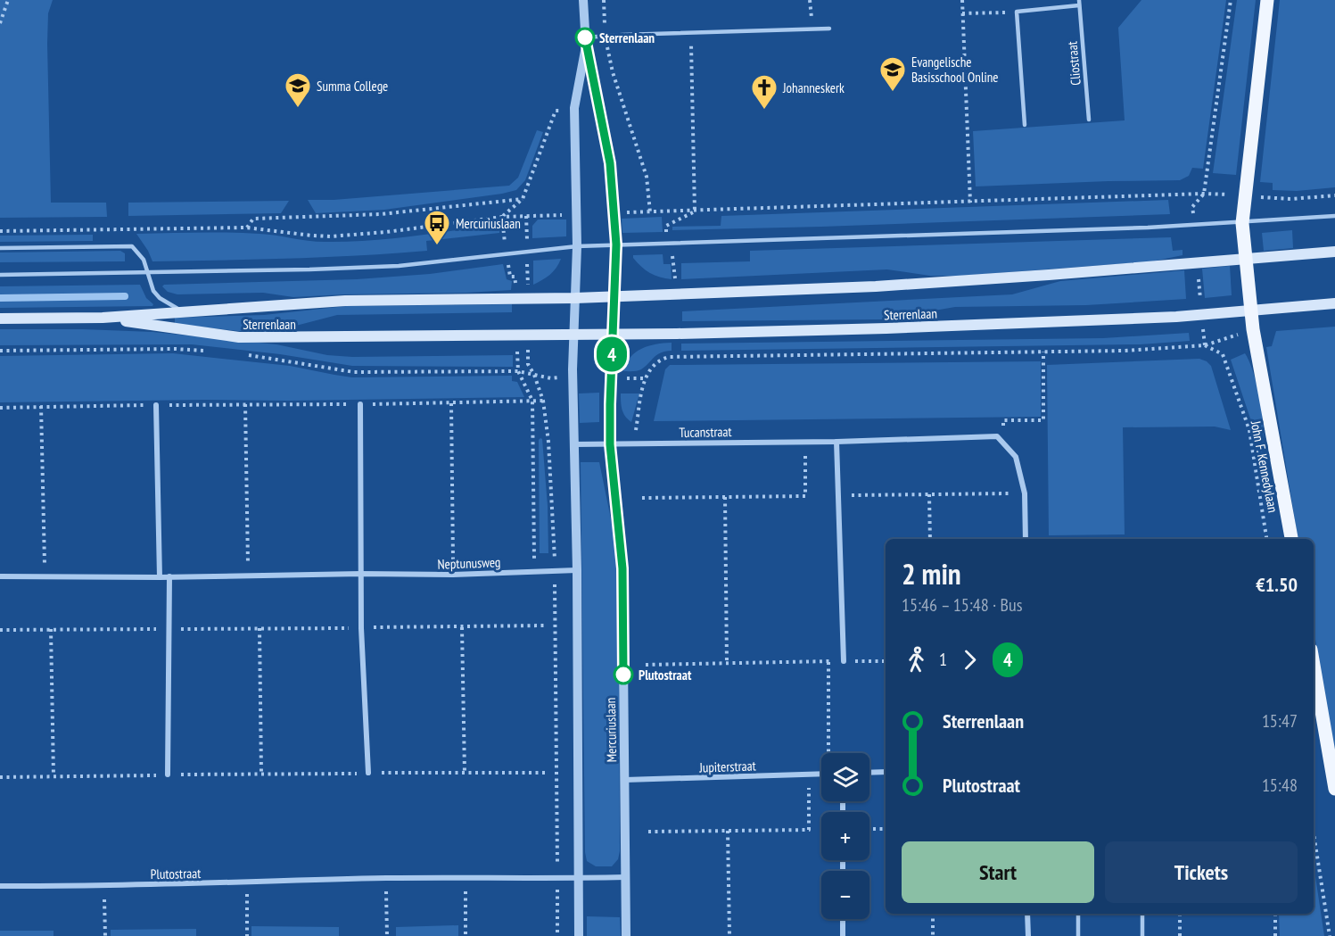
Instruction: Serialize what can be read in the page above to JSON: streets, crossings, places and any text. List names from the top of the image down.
{
  "streets": {
    "main road": ["Sterrenlaan"],
    "street": [
      "Tucanstraat",
      "Neptunusweg",
      "Mercuriuslaan",
      "Jupiterstraat",
      "Plutostraat"
    ],
    "lane": ["Cliostraat"],
    "path": ["John F. Kennedylaan"]
  },
  "crossings": [
    ["Sterrenlaan", "Mercuriuslaan"],
    ["Tucanstraat", "Mercuriuslaan"],
    ["Neptunusweg", "Mercuriuslaan"],
    ["Mercuriuslaan", "Jupiterstraat"],
    ["Mercuriuslaan", "Plutostraat"]
  ],
  "places": {
    "other": ["Sterrenlaan", "Plutostraat"],
    "school or university": ["Evangelische Basisschool Online", "Summa College"],
    "church": ["Johanneskerk"],
    "bus stop": ["Mercuriuslaan"]
  },
  "lines": ["bus line 4"],
  "page": {
    "on_map": "4",
    "heading": ["2 min", "15:46 – 15:48 · Bus", "€1.50"],
    "legs": ["1", "4"],
    "list": [
      {
        "name": "Sterrenlaan",
        "value": "15:47"
      },
      {
        "name": "Plutostraat",
        "value": "15:48"
      }
    ],
    "map_buttons": ["+", "−"],
    "buttons": ["Start", "Tickets"]
  }
}
